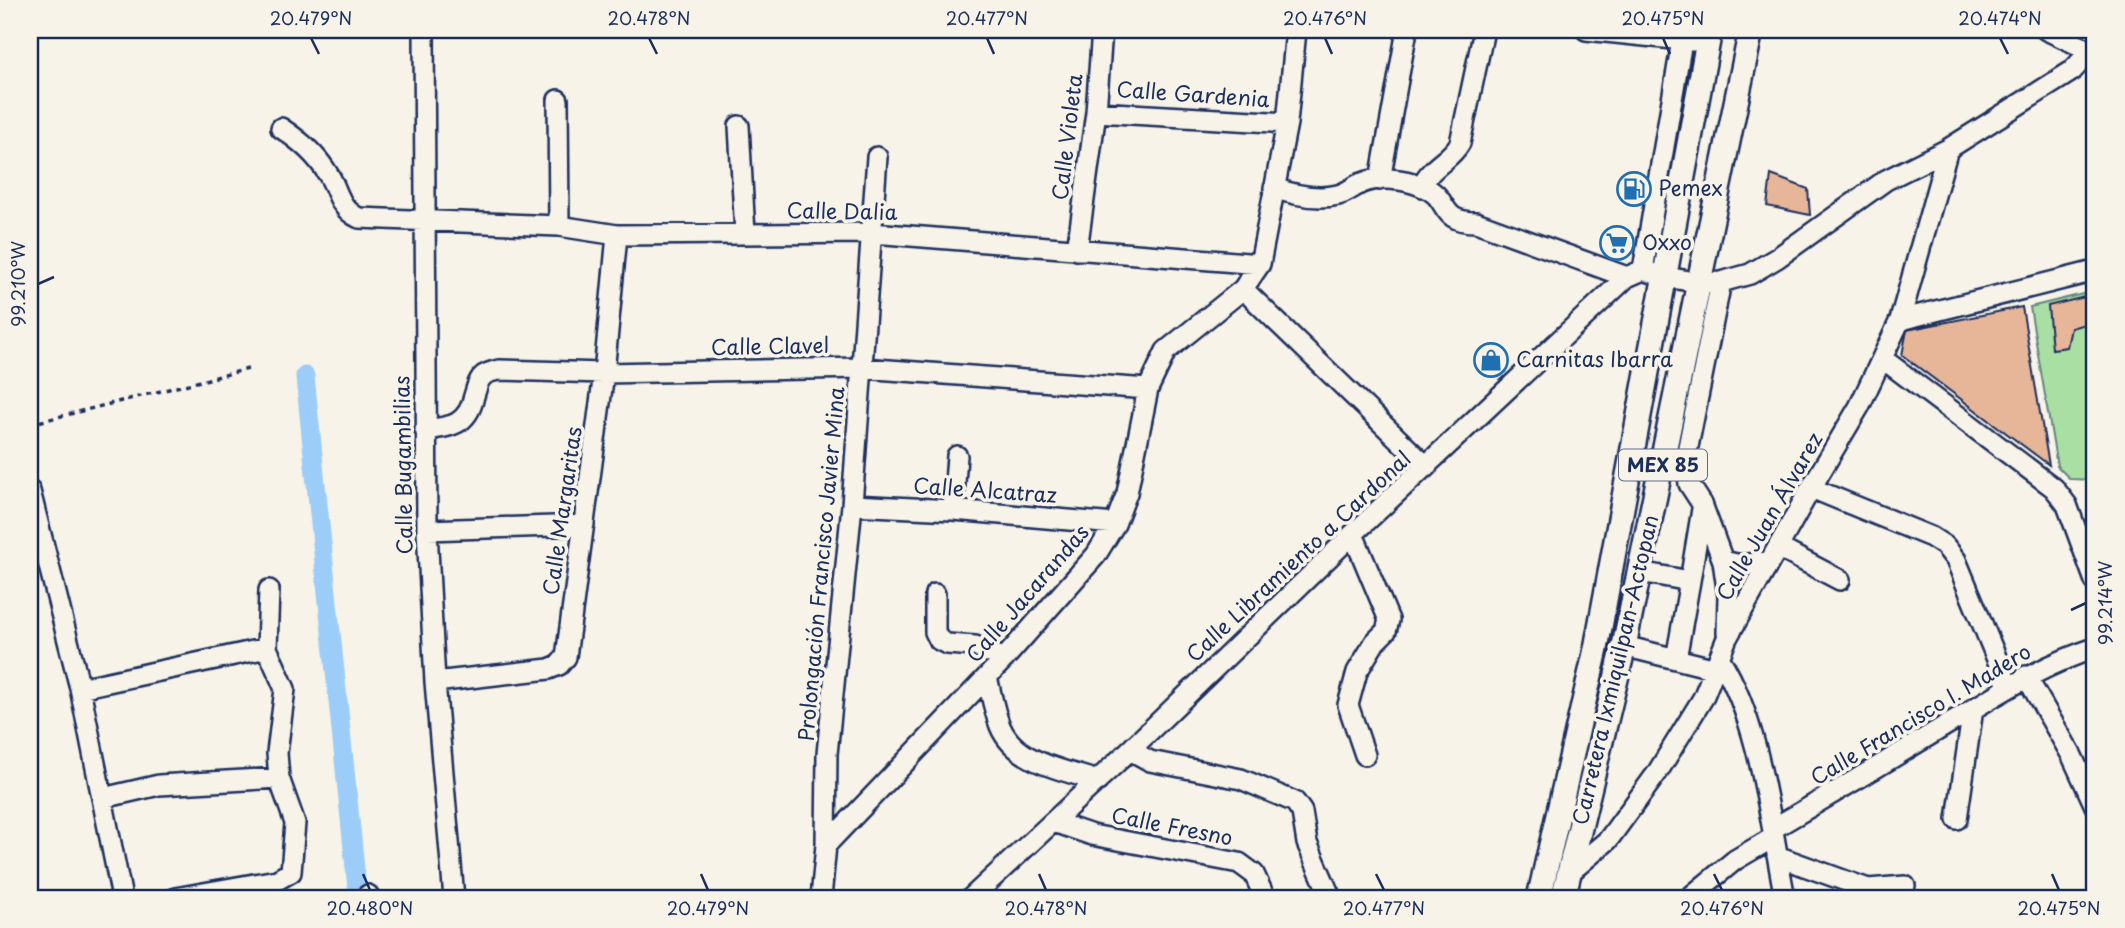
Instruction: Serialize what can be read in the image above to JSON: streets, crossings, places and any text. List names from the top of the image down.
{
  "streets": {
    "main road": ["MEX 85", "Carretera Ixmiquilpan-Actopan"],
    "street": [
      "Calle Gardenia",
      "Calle Violeta",
      "Calle Dalia",
      "Calle Clavel",
      "Calle Bugambilias",
      "Calle Alcatraz",
      "Calle Margaritas",
      "Calle Juan Álvarez",
      "Calle Libramiento a Cardonal",
      "Prolongación Francisco Javier Mina",
      "Calle Jacarandas",
      "Calle Francisco I. Madero",
      "Calle Fresno"
    ]
  },
  "crossings": [
    ["Calle Gardenia", "Calle Violeta"],
    ["Calle Gardenia", "Calle Jacarandas"],
    ["Calle Violeta", "Calle Dalia"],
    ["Calle Dalia", "Calle Bugambilias"],
    ["Calle Dalia", "Calle Margaritas"],
    ["Calle Dalia", "Prolongación Francisco Javier Mina"],
    ["Calle Dalia", "Calle Jacarandas"],
    ["Calle Clavel", "Calle Bugambilias"],
    ["Calle Clavel", "Calle Margaritas"],
    ["Calle Clavel", "Prolongación Francisco Javier Mina"],
    ["Calle Clavel", "Calle Jacarandas"],
    ["Calle Bugambilias", "Calle Margaritas"],
    ["Calle Alcatraz", "Prolongación Francisco Javier Mina"],
    ["Calle Alcatraz", "Calle Jacarandas"],
    ["Calle Juan Álvarez", "Carretera Ixmiquilpan-Actopan"],
    ["Calle Libramiento a Cardonal", "Calle Fresno"],
    ["Prolongación Francisco Javier Mina", "Calle Jacarandas"]
  ],
  "places": {
    "fuel station": ["Pemex"],
    "supermarket": ["Oxxo"],
    "shop": ["Carnitas Ibarra"]
  },
  "coordinates": [
    "20.479°N",
    "20.478°N",
    "20.477°N",
    "20.476°N",
    "20.475°N",
    "20.474°N",
    "99.210°W",
    "99.214°W",
    "20.480°N"
  ]
}
